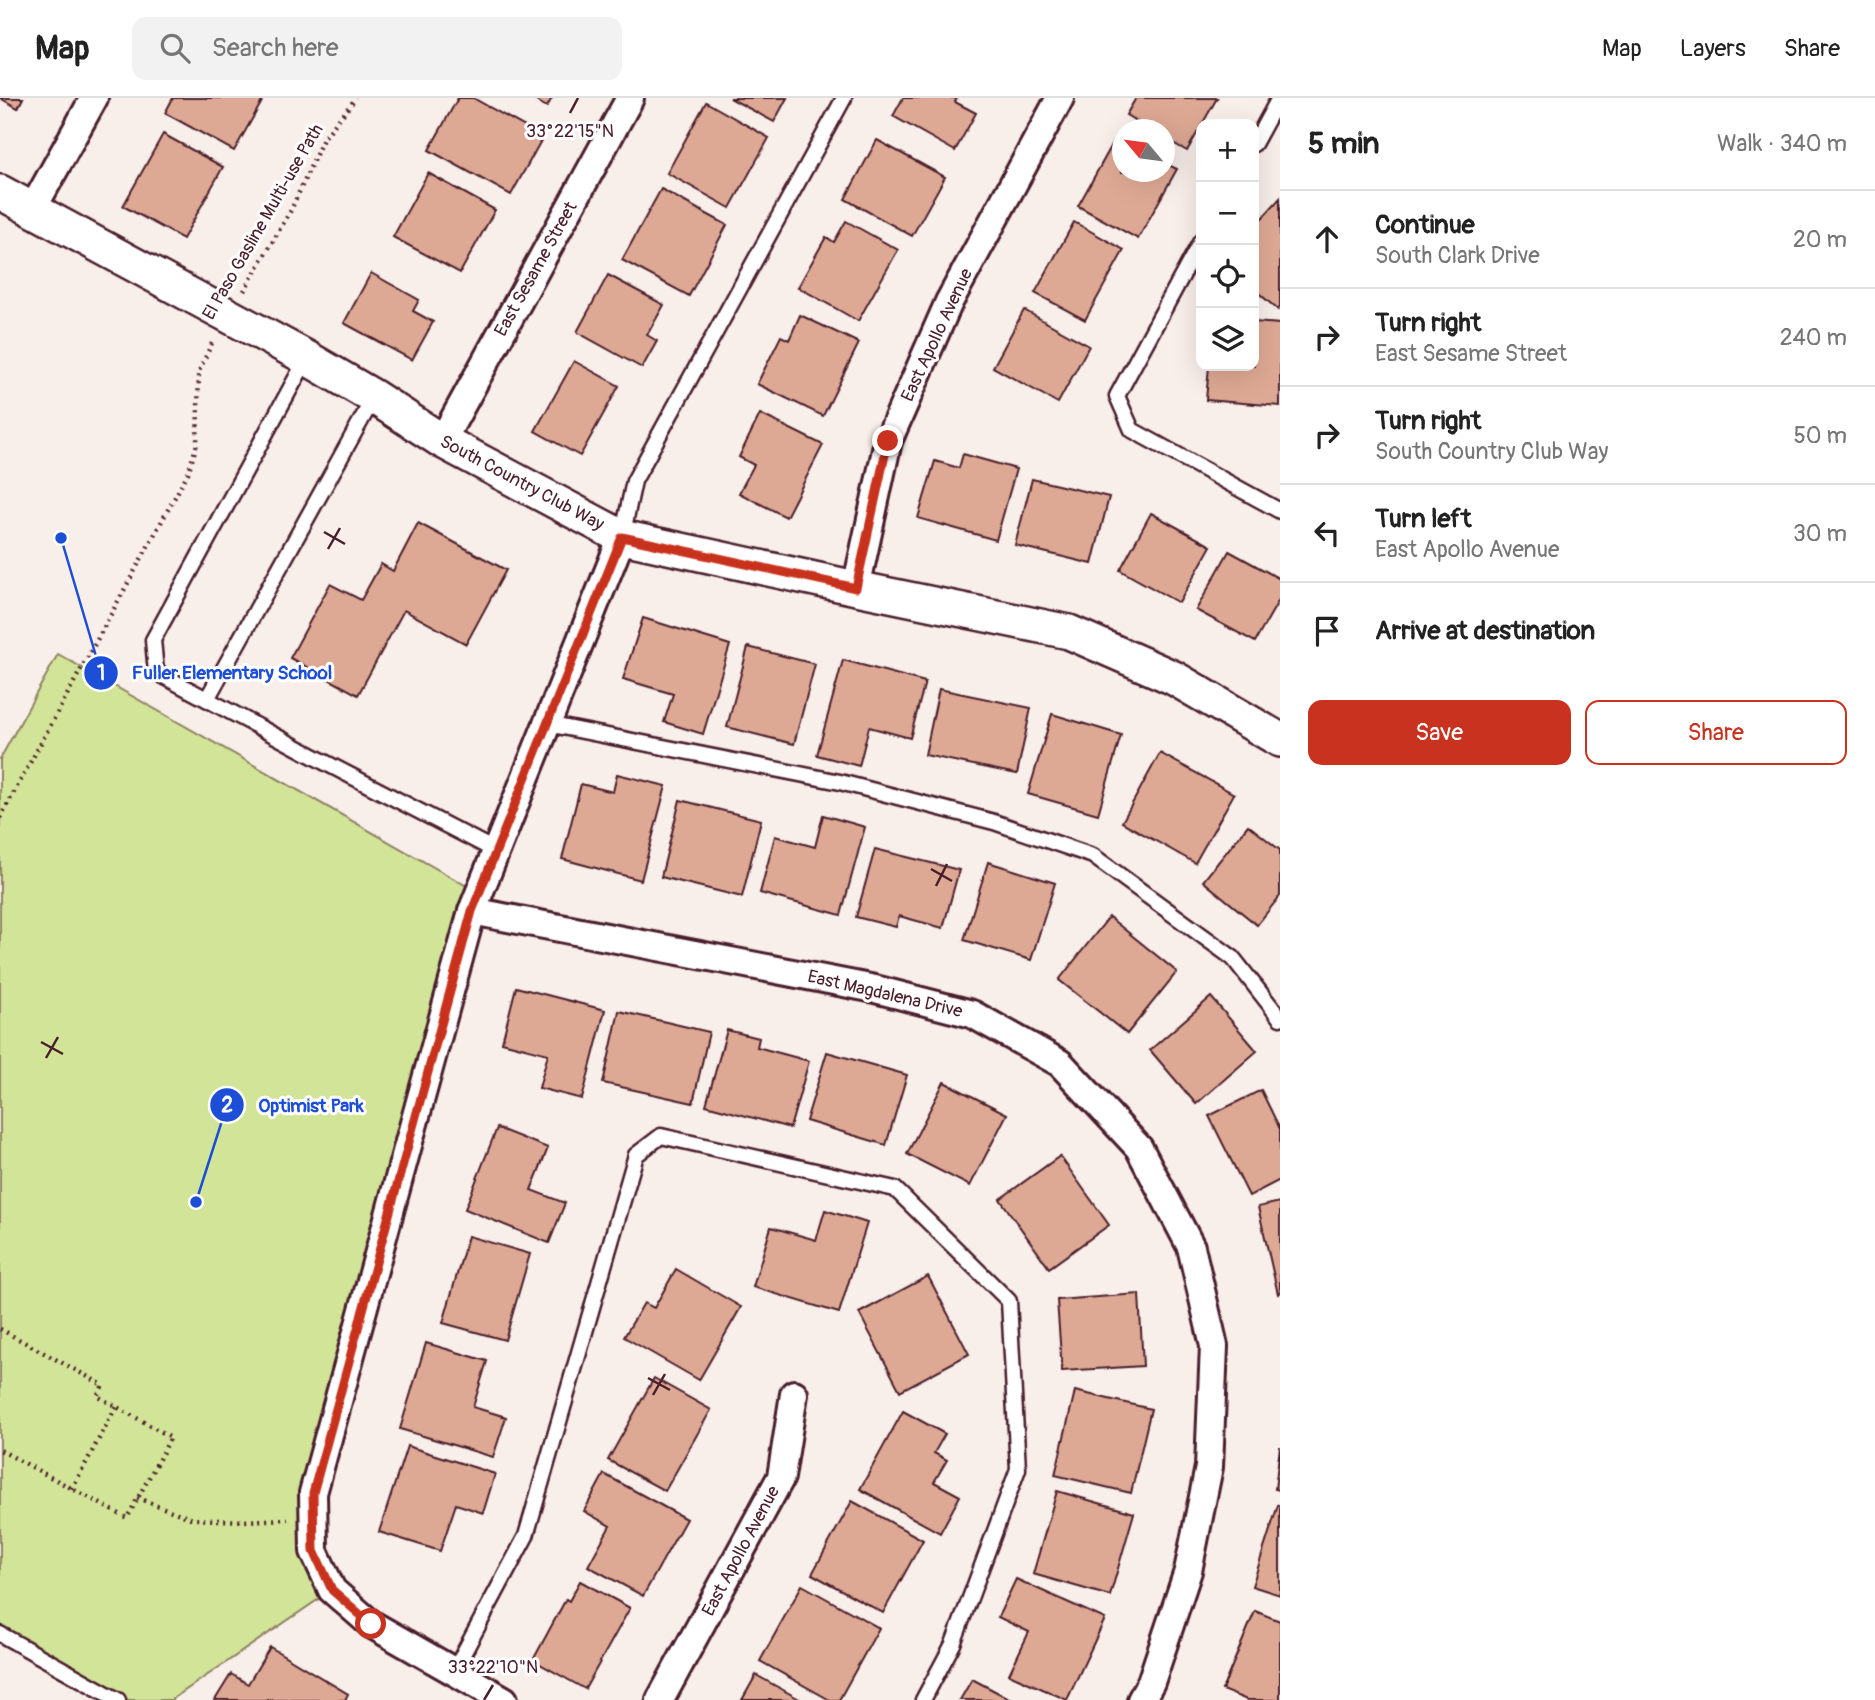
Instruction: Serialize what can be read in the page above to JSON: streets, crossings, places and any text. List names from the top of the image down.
{
  "streets": {
    "street": [
      "East Sesame Street",
      "East Apollo Avenue",
      "South Country Club Way",
      "East Magdalena Drive"
    ],
    "path": ["El Paso Gasline Multi-use Path"]
  },
  "crossings": [
    ["El Paso Gasline Multi-use Path", "South Country Club Way"],
    ["East Sesame Street", "South Country Club Way"],
    ["East Apollo Avenue", "South Country Club Way"]
  ],
  "places": ["Fuller Elementary School", "Optimist Park"],
  "north": "top left",
  "page": {
    "header": "Map",
    "search": "Search here",
    "nav": ["Map", "Layers", "Share"],
    "heading": ["5 min", "Walk · 340 m"],
    "map_buttons": ["+", "−"],
    "list": [
      ["Continue", "South Clark Drive", "20 m"],
      ["Turn right", "East Sesame Street", "240 m"],
      ["Turn right", "South Country Club Way", "50 m"],
      ["Turn left", "East Apollo Avenue", "30 m"],
      "Arrive at destination"
    ],
    "buttons": ["Save", "Share"]
  },
  "coordinates": ["33°22'15\"N", "33°22'10\"N"]
}
